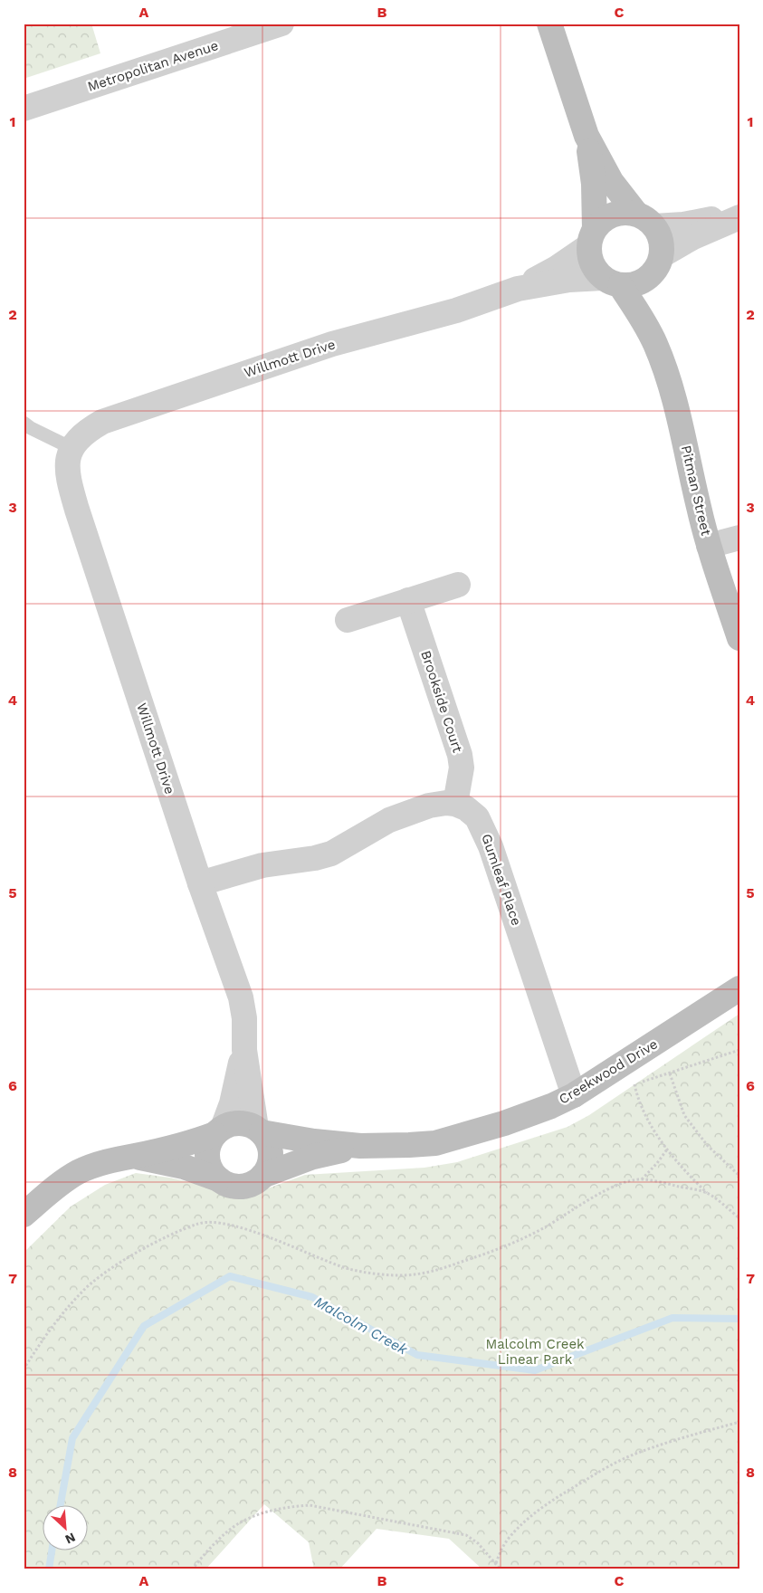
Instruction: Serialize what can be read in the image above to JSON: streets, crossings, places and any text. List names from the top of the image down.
{
  "streets": {
    "street": [
      "Metropolitan Avenue",
      "Willmott Drive",
      "Pitman Street",
      "Brookside Court",
      "Gumleaf Place",
      "Creekwood Drive"
    ]
  },
  "crossings": [
    ["Willmott Drive", "Pitman Street"],
    ["Willmott Drive", "Creekwood Drive"],
    ["Brookside Court", "Gumleaf Place"],
    ["Gumleaf Place", "Creekwood Drive"]
  ],
  "water": ["Malcolm Creek"],
  "parks": ["Malcolm Creek Linear Park"],
  "north": "bottom right",
  "grid": {
    "columns": ["A", "B", "C"],
    "rows": [
      "1",
      "2",
      "3",
      "4",
      "5",
      "6",
      "7",
      "8"
    ]
  }
}
